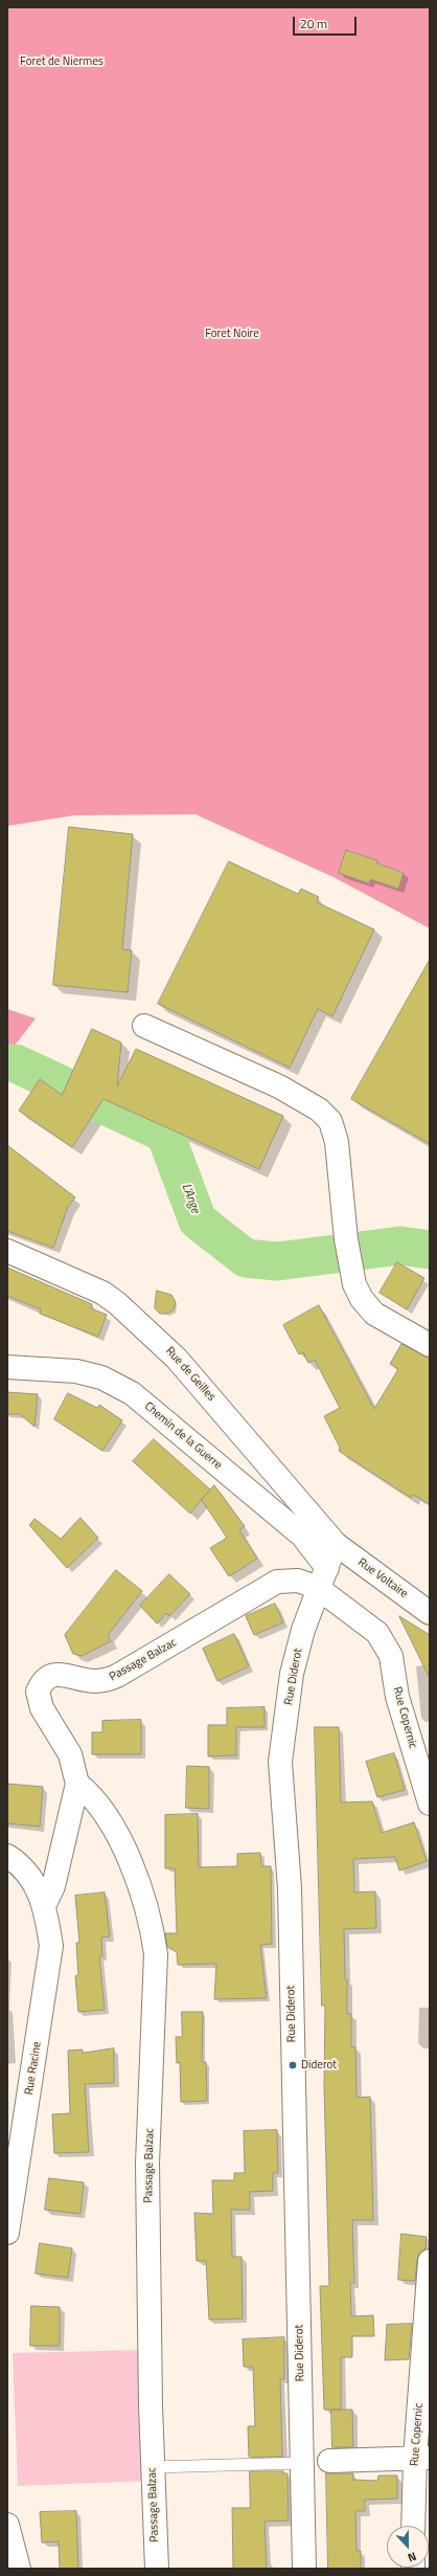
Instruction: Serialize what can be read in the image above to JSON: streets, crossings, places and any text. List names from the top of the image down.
{
  "streets": {
    "street": [
      "Rue de Geilles",
      "Chemin de la Guerre",
      "Rue Voltaire",
      "Passage Balzac",
      "Rue Diderot",
      "Rue Copernic",
      "Rue Racine"
    ]
  },
  "crossings": [
    ["Rue de Geilles", "Rue Voltaire"],
    ["Rue de Geilles", "Rue Diderot"],
    ["Chemin de la Guerre", "Passage Balzac"],
    ["Chemin de la Guerre", "Rue Diderot"],
    ["Chemin de la Guerre", "Rue Copernic"],
    ["Rue Voltaire", "Rue Diderot"],
    ["Passage Balzac", "Rue Diderot"],
    ["Passage Balzac", "Rue Copernic"],
    ["Passage Balzac", "Rue Racine"],
    ["Rue Diderot", "Rue Copernic"]
  ],
  "water": ["L'Ange"],
  "parks": ["Foret de Niermes", "Foret Noire"],
  "places": ["Diderot"],
  "scale_bar": "20 m",
  "north": "bottom"
}
